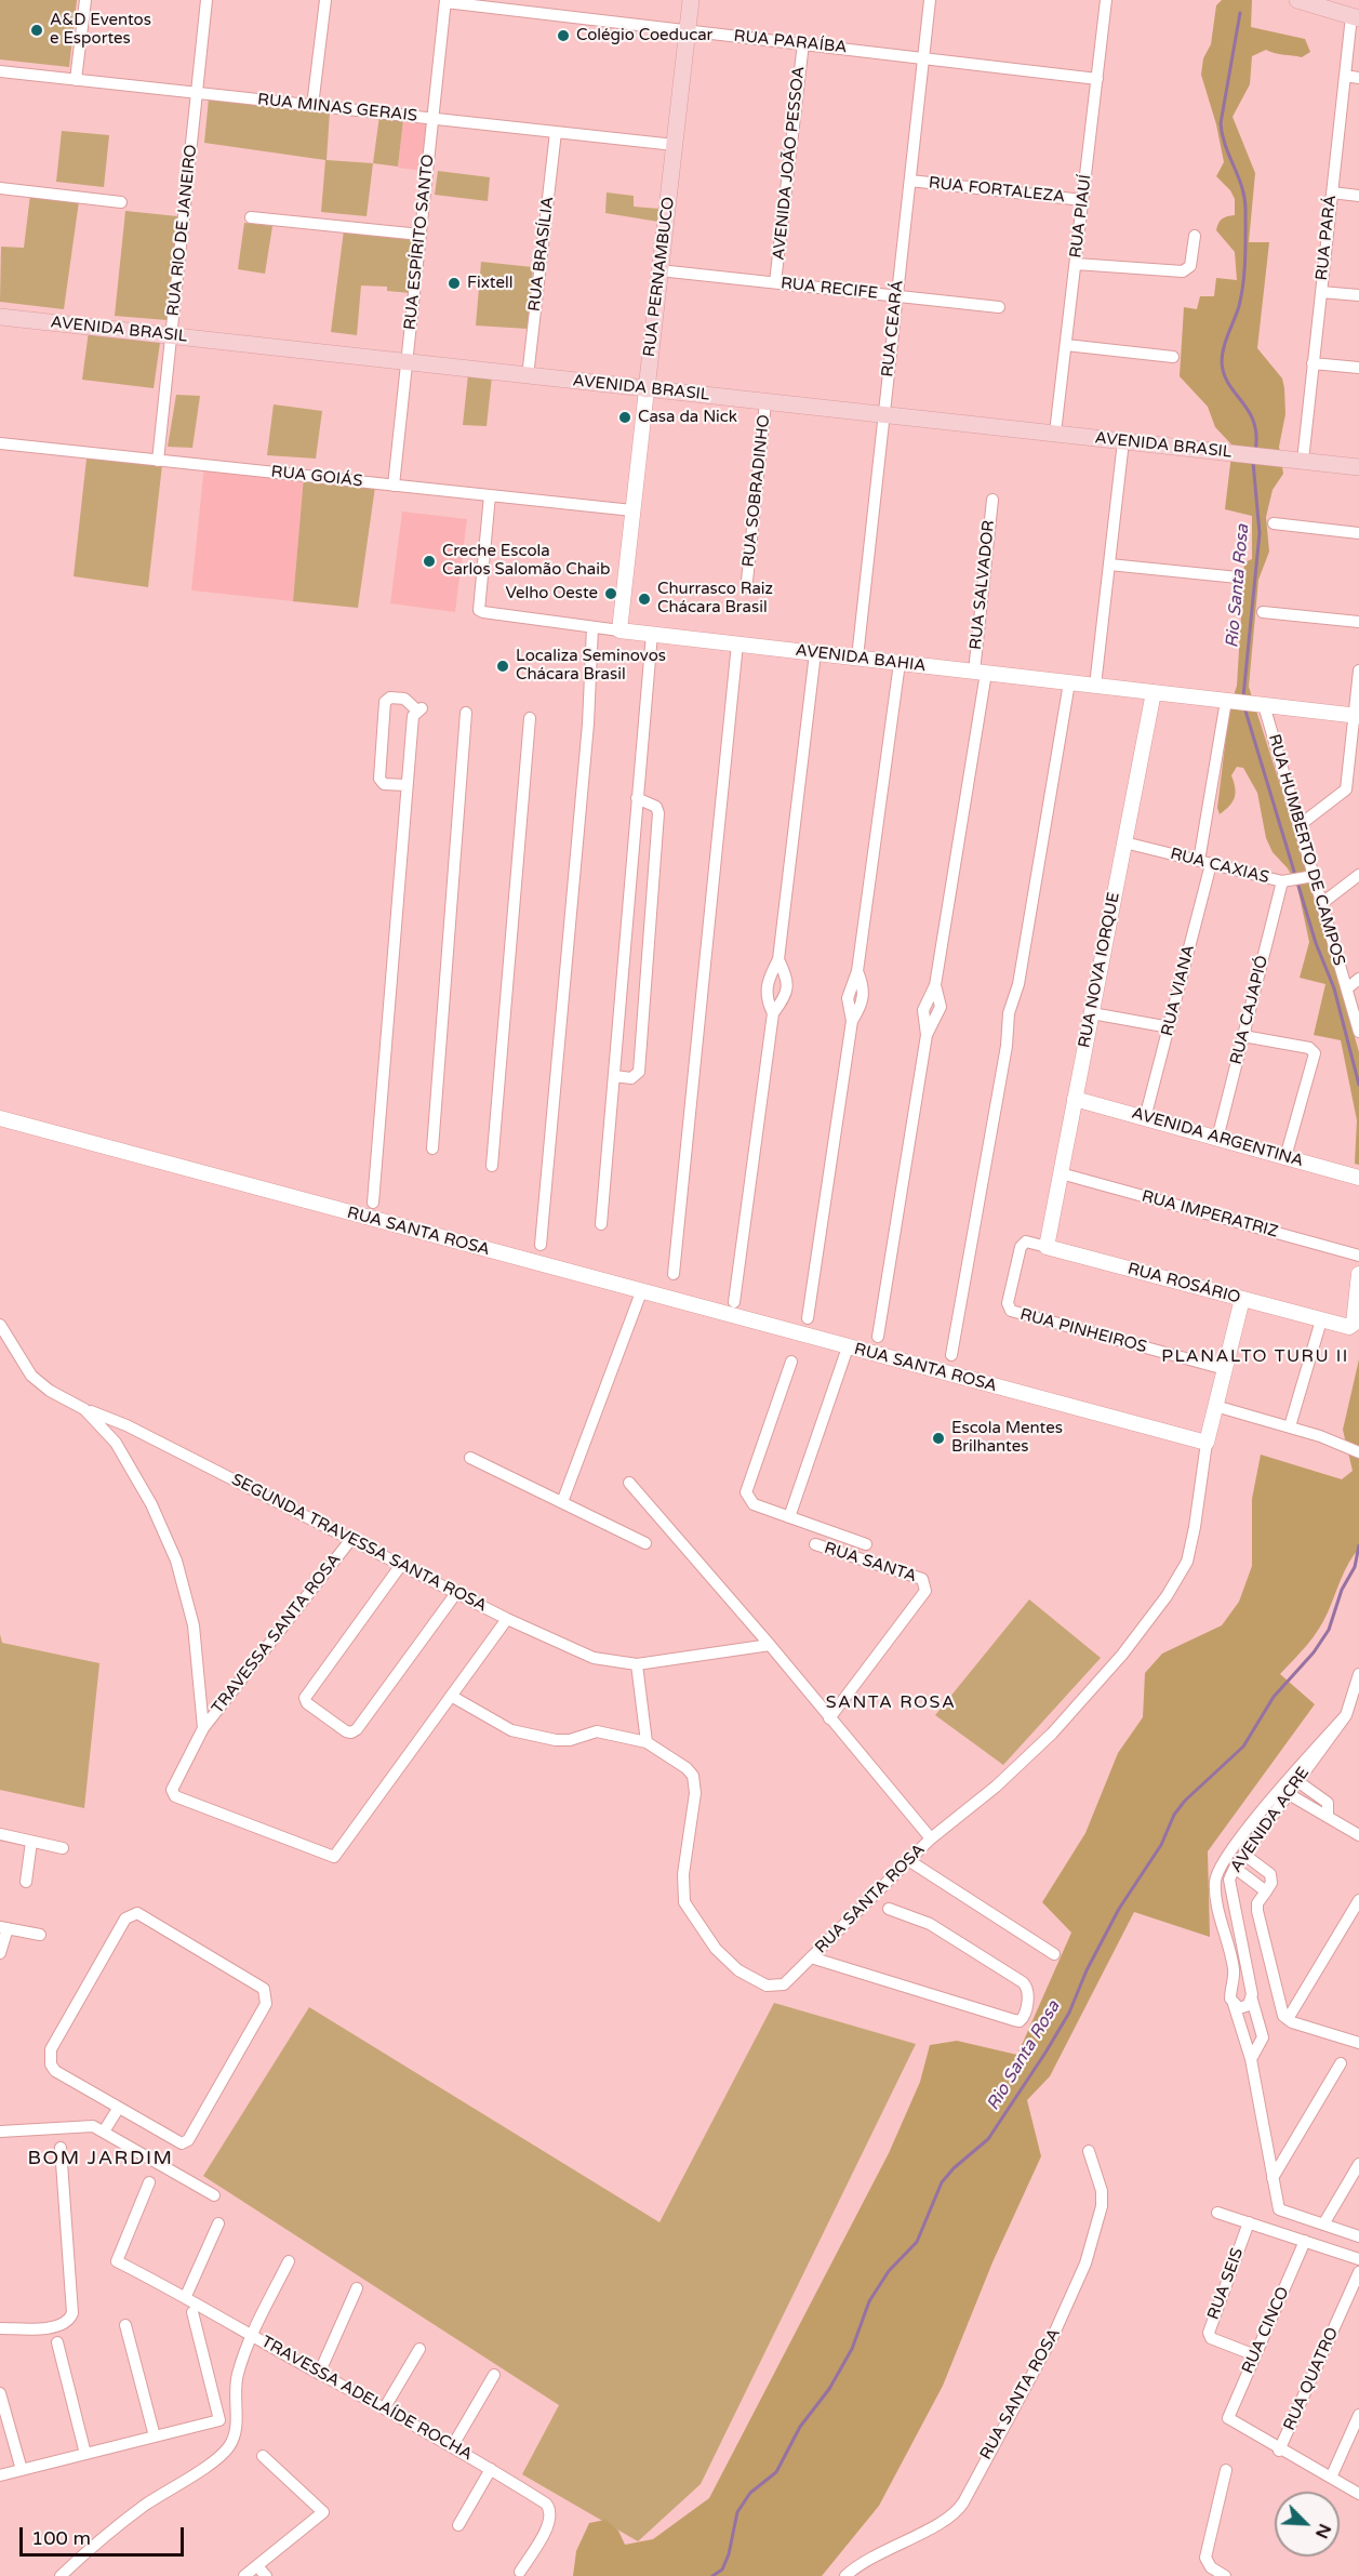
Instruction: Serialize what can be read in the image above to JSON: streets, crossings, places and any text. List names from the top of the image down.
{
  "streets": {
    "main road": ["RUA PERNAMBUCO", "AVENIDA BRASIL"],
    "street": [
      "RUA PARAÍBA",
      "RUA MINAS GERAIS",
      "AVENIDA JOÃO PESSOA",
      "RUA FORTALEZA",
      "RUA PIAUÍ",
      "RUA RIO DE JANEIRO",
      "RUA PARÁ",
      "RUA ESPÍRITO SANTO",
      "RUA BRASÍLIA",
      "RUA RECIFE",
      "RUA CEARÁ",
      "RUA GOIÁS",
      "RUA SOBRADINHO",
      "RUA SALVADOR",
      "AVENIDA BAHIA",
      "RUA HUMBERTO DE CAMPOS",
      "RUA CAXIAS",
      "RUA NOVA IORQUE",
      "RUA VIANA",
      "RUA CAJAPIÓ",
      "AVENIDA ARGENTINA",
      "RUA IMPERATRIZ",
      "RUA SANTA ROSA",
      "RUA ROSÁRIO",
      "RUA PINHEIROS",
      "SEGUNDA TRAVESSA SANTA ROSA",
      "RUA SANTA",
      "TRAVESSA SANTA ROSA",
      "AVENIDA ACRE",
      "RUA SEIS",
      "RUA CINCO",
      "RUA QUATRO",
      "TRAVESSA ADELAÍDE ROCHA"
    ]
  },
  "crossings": [
    ["RUA PARAÍBA", "AVENIDA JOÃO PESSOA"],
    ["RUA PARAÍBA", "RUA PIAUÍ"],
    ["RUA PARAÍBA", "RUA ESPÍRITO SANTO"],
    ["RUA PARAÍBA", "RUA PERNAMBUCO"],
    ["RUA PARAÍBA", "RUA CEARÁ"],
    ["RUA MINAS GERAIS", "RUA RIO DE JANEIRO"],
    ["RUA MINAS GERAIS", "RUA ESPÍRITO SANTO"],
    ["RUA MINAS GERAIS", "RUA BRASÍLIA"],
    ["RUA MINAS GERAIS", "RUA PERNAMBUCO"],
    ["AVENIDA JOÃO PESSOA", "RUA RECIFE"],
    ["RUA FORTALEZA", "RUA PIAUÍ"],
    ["RUA FORTALEZA", "RUA CEARÁ"],
    ["RUA PIAUÍ", "AVENIDA BRASIL"],
    ["RUA RIO DE JANEIRO", "AVENIDA BRASIL"],
    ["RUA RIO DE JANEIRO", "RUA GOIÁS"],
    ["RUA PARÁ", "AVENIDA BRASIL"],
    ["RUA ESPÍRITO SANTO", "AVENIDA BRASIL"],
    ["RUA ESPÍRITO SANTO", "RUA GOIÁS"],
    ["RUA BRASÍLIA", "AVENIDA BRASIL"],
    ["RUA PERNAMBUCO", "RUA RECIFE"],
    ["RUA PERNAMBUCO", "AVENIDA BRASIL"],
    ["RUA PERNAMBUCO", "RUA GOIÁS"],
    ["RUA PERNAMBUCO", "AVENIDA BAHIA"],
    ["RUA RECIFE", "RUA CEARÁ"],
    ["RUA CEARÁ", "AVENIDA BRASIL"],
    ["RUA CEARÁ", "AVENIDA BAHIA"],
    ["AVENIDA BRASIL", "RUA SOBRADINHO"],
    ["RUA GOIÁS", "AVENIDA BAHIA"],
    ["RUA SALVADOR", "AVENIDA BAHIA"],
    ["AVENIDA BAHIA", "RUA HUMBERTO DE CAMPOS"],
    ["AVENIDA BAHIA", "RUA NOVA IORQUE"],
    ["AVENIDA BAHIA", "RUA VIANA"],
    ["RUA HUMBERTO DE CAMPOS", "RUA CAXIAS"],
    ["RUA CAXIAS", "RUA NOVA IORQUE"],
    ["RUA CAXIAS", "RUA VIANA"],
    ["RUA CAXIAS", "RUA CAJAPIÓ"],
    ["RUA NOVA IORQUE", "AVENIDA ARGENTINA"],
    ["RUA NOVA IORQUE", "RUA IMPERATRIZ"],
    ["RUA NOVA IORQUE", "RUA ROSÁRIO"],
    ["RUA VIANA", "AVENIDA ARGENTINA"],
    ["RUA CAJAPIÓ", "AVENIDA ARGENTINA"],
    ["RUA ROSÁRIO", "RUA PINHEIROS"],
    ["SEGUNDA TRAVESSA SANTA ROSA", "TRAVESSA SANTA ROSA"],
    ["RUA SEIS", "RUA CINCO"],
    ["RUA CINCO", "RUA QUATRO"]
  ],
  "districts": ["PLANALTO TURU II", "SANTA ROSA", "BOM JARDIM"],
  "water": ["Rio Santa Rosa"],
  "places": [
    "A&D Eventos e Esportes",
    "Colégio Coeducar",
    "Fixtell",
    "Casa da Nick",
    "Creche Escola Carlos Salomão Chaib",
    "Velho Oeste",
    "Churrasco Raiz Chácara Brasil",
    "Localiza Seminovos Chácara Brasil",
    "Escola Mentes Brilhantes"
  ],
  "scale_bar": "100 m",
  "north": "bottom right"
}
